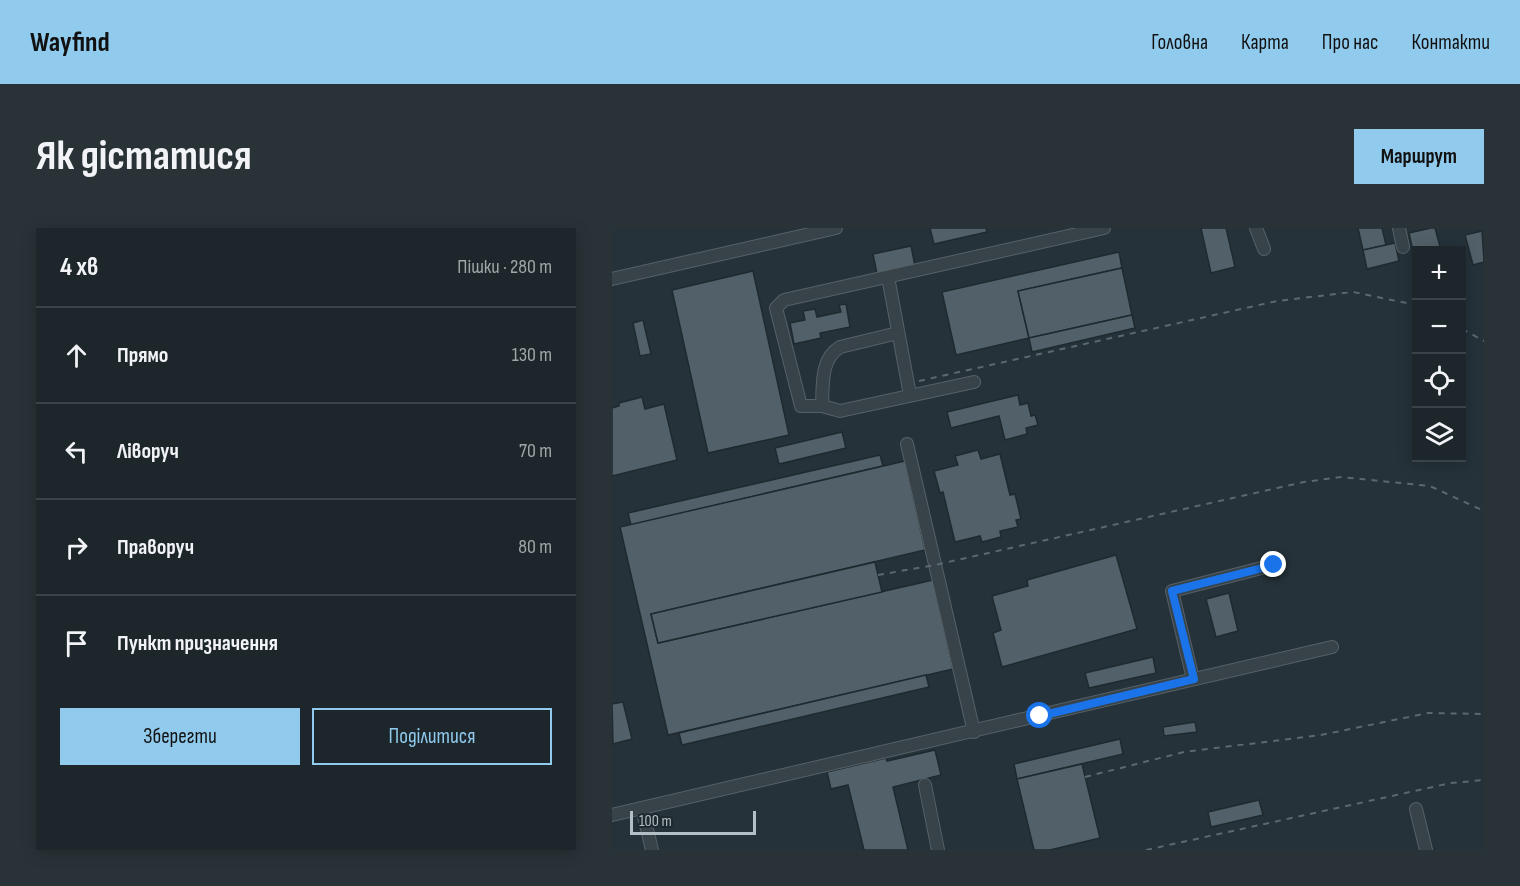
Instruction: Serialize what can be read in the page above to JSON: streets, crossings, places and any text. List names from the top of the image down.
{
  "scale_bar": "100 m",
  "page": {
    "header": "Wayfind",
    "nav": [
      "Головна",
      "Карта",
      "Про нас",
      "Контакти"
    ],
    "buttons": [
      "Маршрут",
      ["Зберегти", "Поділитися"]
    ],
    "title": "Як дістатися",
    "heading": ["4 хв", "Пішки · 280 m"],
    "map_buttons": ["+", "−"],
    "list": [
      ["Прямо", "130 m"],
      ["Ліворуч", "70 m"],
      ["Праворуч", "80 m"],
      "Пункт призначення"
    ],
    "scale": "100 m"
  }
}
